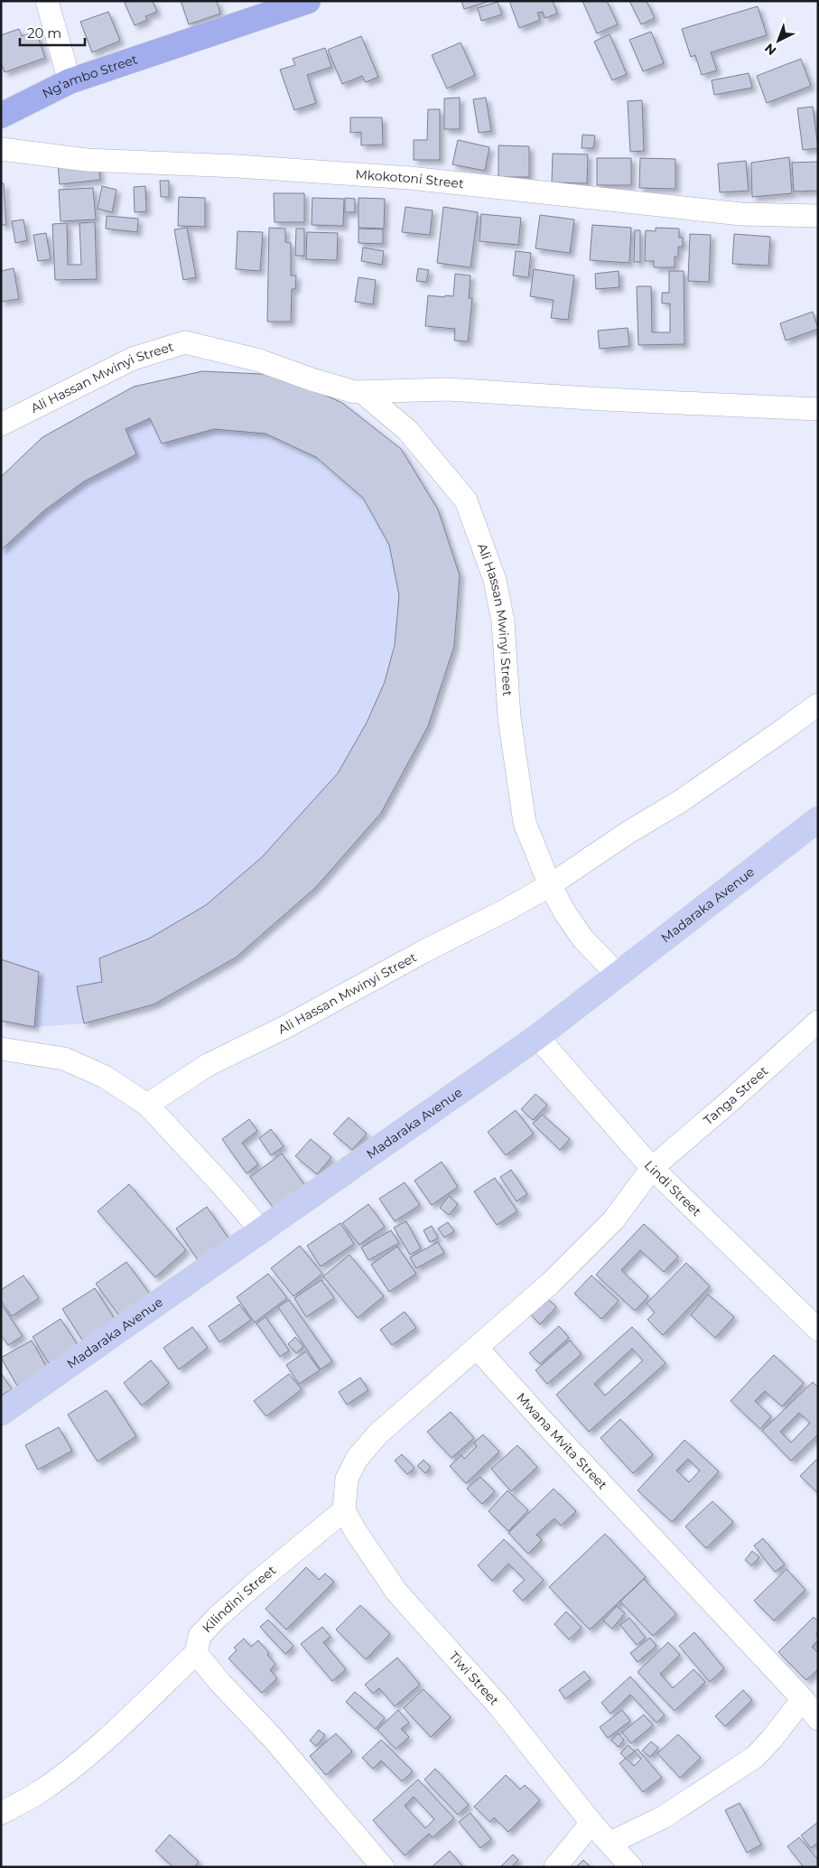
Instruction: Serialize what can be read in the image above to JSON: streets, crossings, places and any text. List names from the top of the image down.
{
  "streets": {
    "highway": ["Ng’ambo Street"],
    "main road": ["Madaraka Avenue"],
    "street": [
      "Mkokotoni Street",
      "Ali Hassan Mwinyi Street",
      "Tanga Street",
      "Lindi Street",
      "Mwana Mvita Street",
      "Kilindini Street",
      "Tiwi Street"
    ]
  },
  "crossings": [
    ["Ali Hassan Mwinyi Street", "Madaraka Avenue"],
    ["Madaraka Avenue", "Lindi Street"],
    ["Tanga Street", "Lindi Street"],
    ["Kilindini Street", "Tiwi Street"]
  ],
  "scale_bar": "20 m",
  "north": "bottom left"
}
